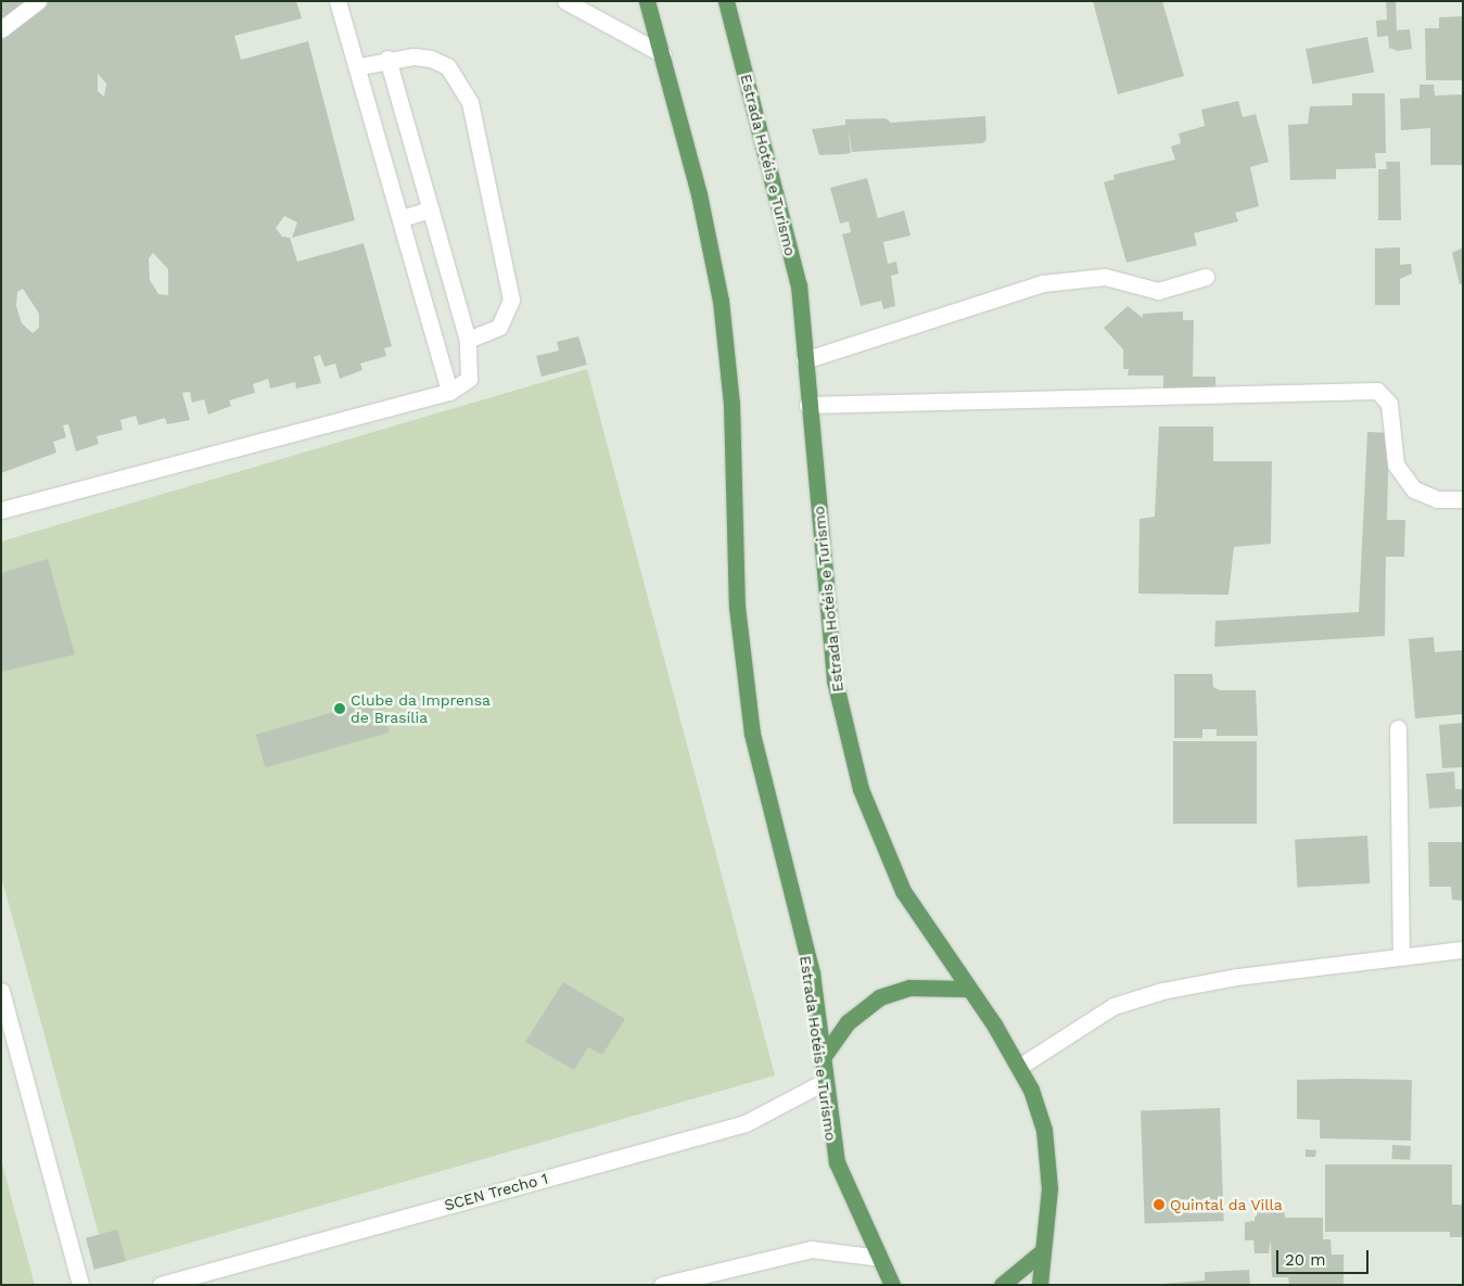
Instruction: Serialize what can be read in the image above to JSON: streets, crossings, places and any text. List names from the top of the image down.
{
  "streets": {
    "main road": ["Estrada Hotéis e Turismo"],
    "street": ["SCEN Trecho 1"]
  },
  "crossings": [
    ["Estrada Hotéis e Turismo", "SCEN Trecho 1"]
  ],
  "places": ["Clube da Imprensa de Brasília", "Quintal da Villa"],
  "scale_bar": "20 m"
}
